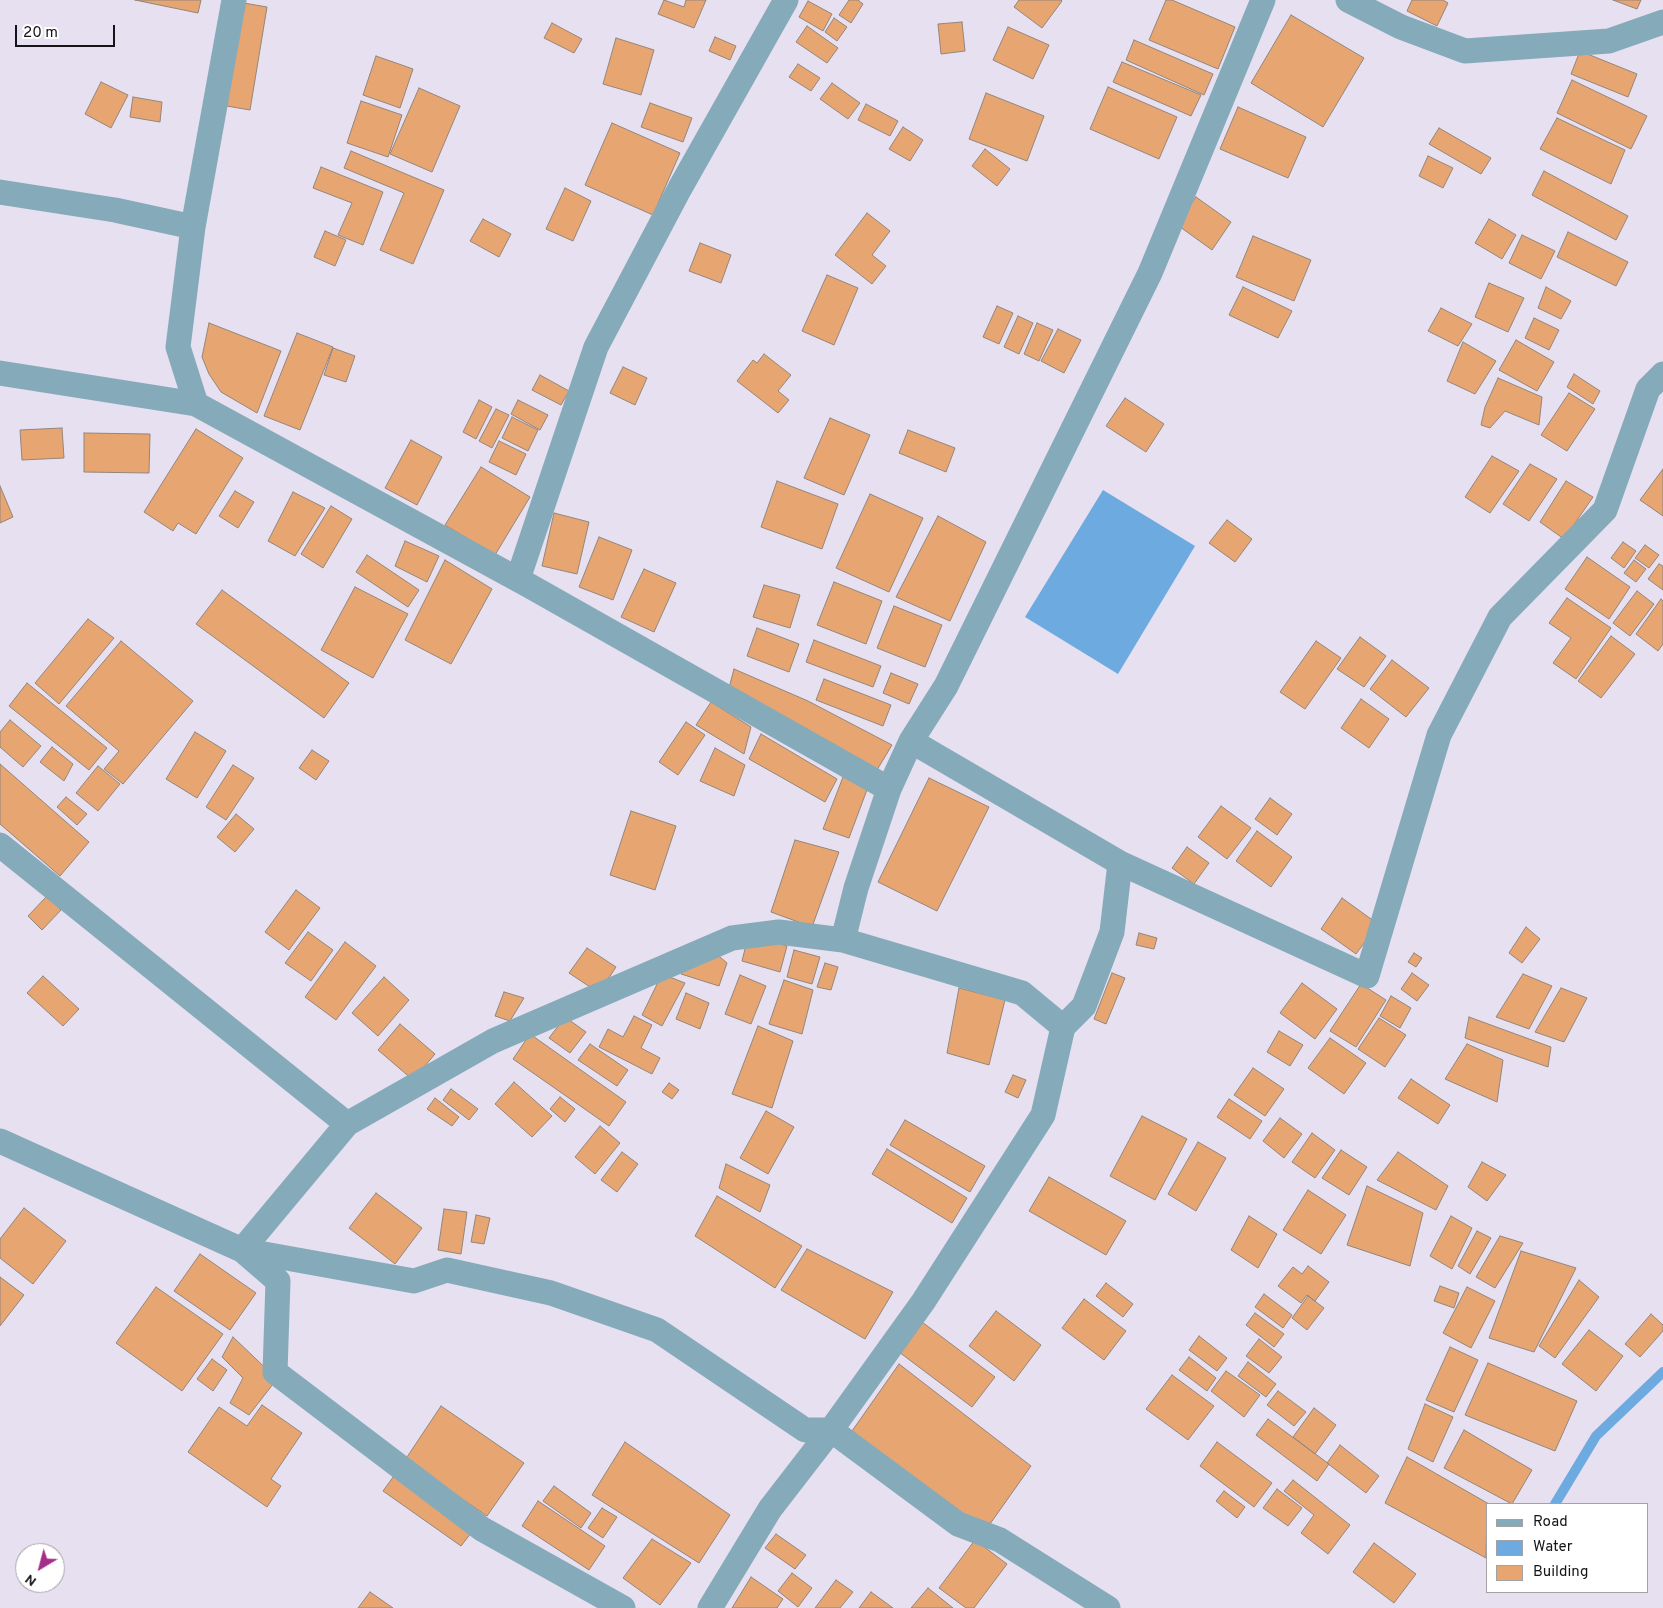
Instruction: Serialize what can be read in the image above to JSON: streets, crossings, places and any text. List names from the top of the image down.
{
  "legend": ["Road", "Water", "Building"],
  "scale_bar": "20 m",
  "north": "bottom left"
}
